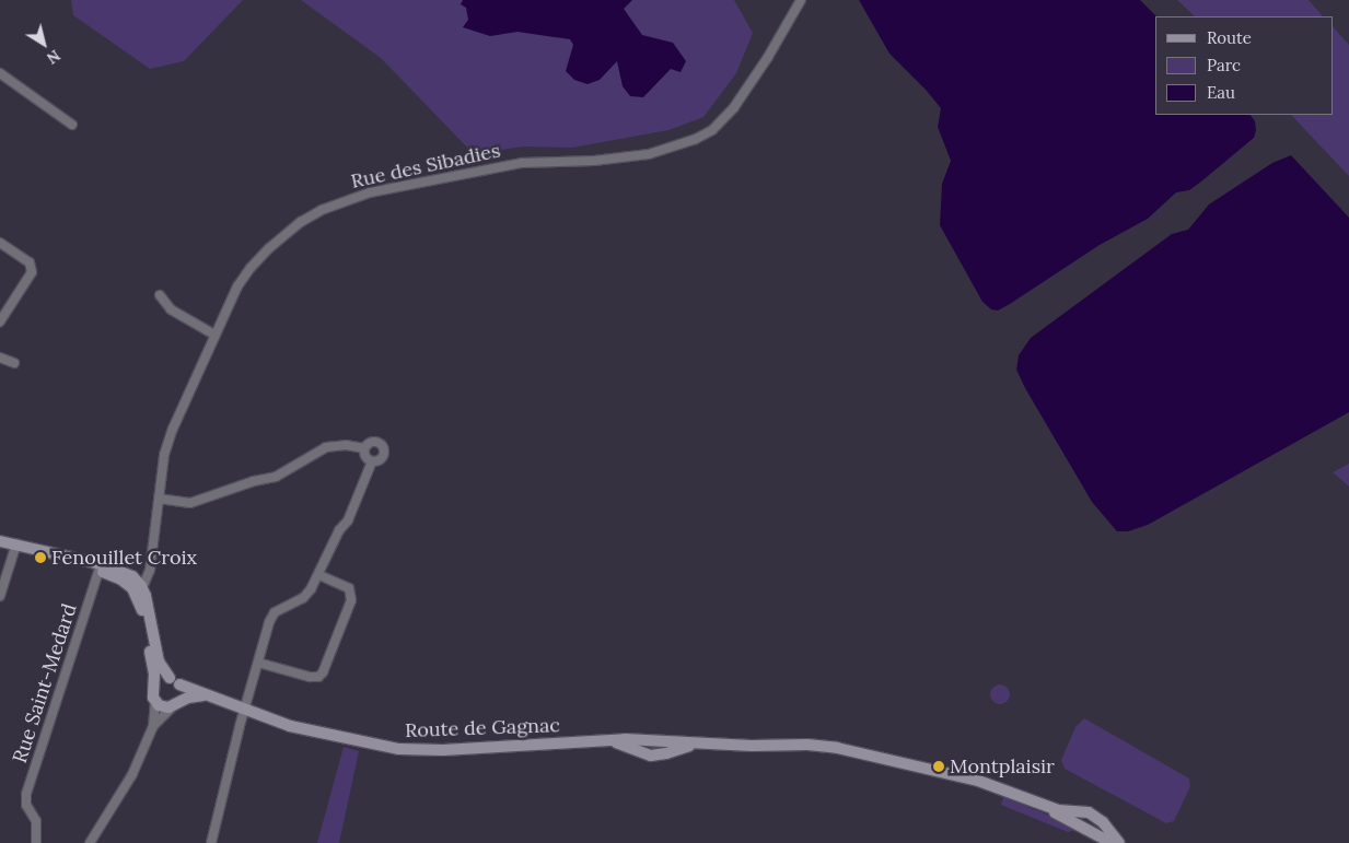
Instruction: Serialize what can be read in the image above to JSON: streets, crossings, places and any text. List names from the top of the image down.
{
  "streets": {
    "main road": ["Route de Gagnac"],
    "street": ["Rue des Sibadies", "Rue Saint-Medard"]
  },
  "places": ["Fenouillet Croix", "Montplaisir"],
  "legend": ["Route", "Parc", "Eau"],
  "north": "bottom right"
}
